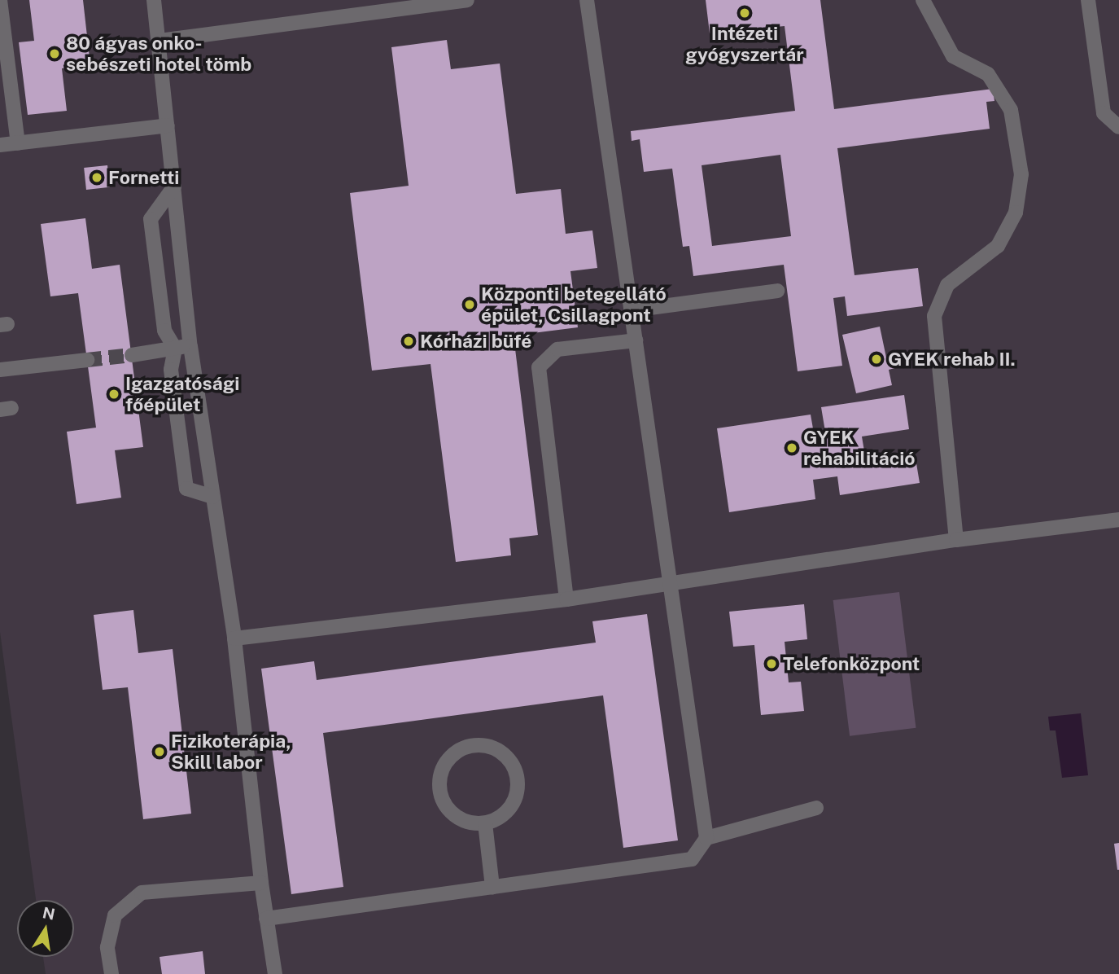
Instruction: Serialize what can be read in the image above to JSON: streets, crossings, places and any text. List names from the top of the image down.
{
  "places": [
    "Intézeti gyógyszertár",
    "80 ágyas onko- sebészeti hotel tömb",
    "Fornetti",
    "Központi betegellátó épület, Csillagpont",
    "Kórházi büfé",
    "GYEK rehab II.",
    "Igazgatósági főépület",
    "GYEK rehabilitáció",
    "Telefonközpont",
    "Fizikoterápia, Skill labor"
  ],
  "north": "top"
}
